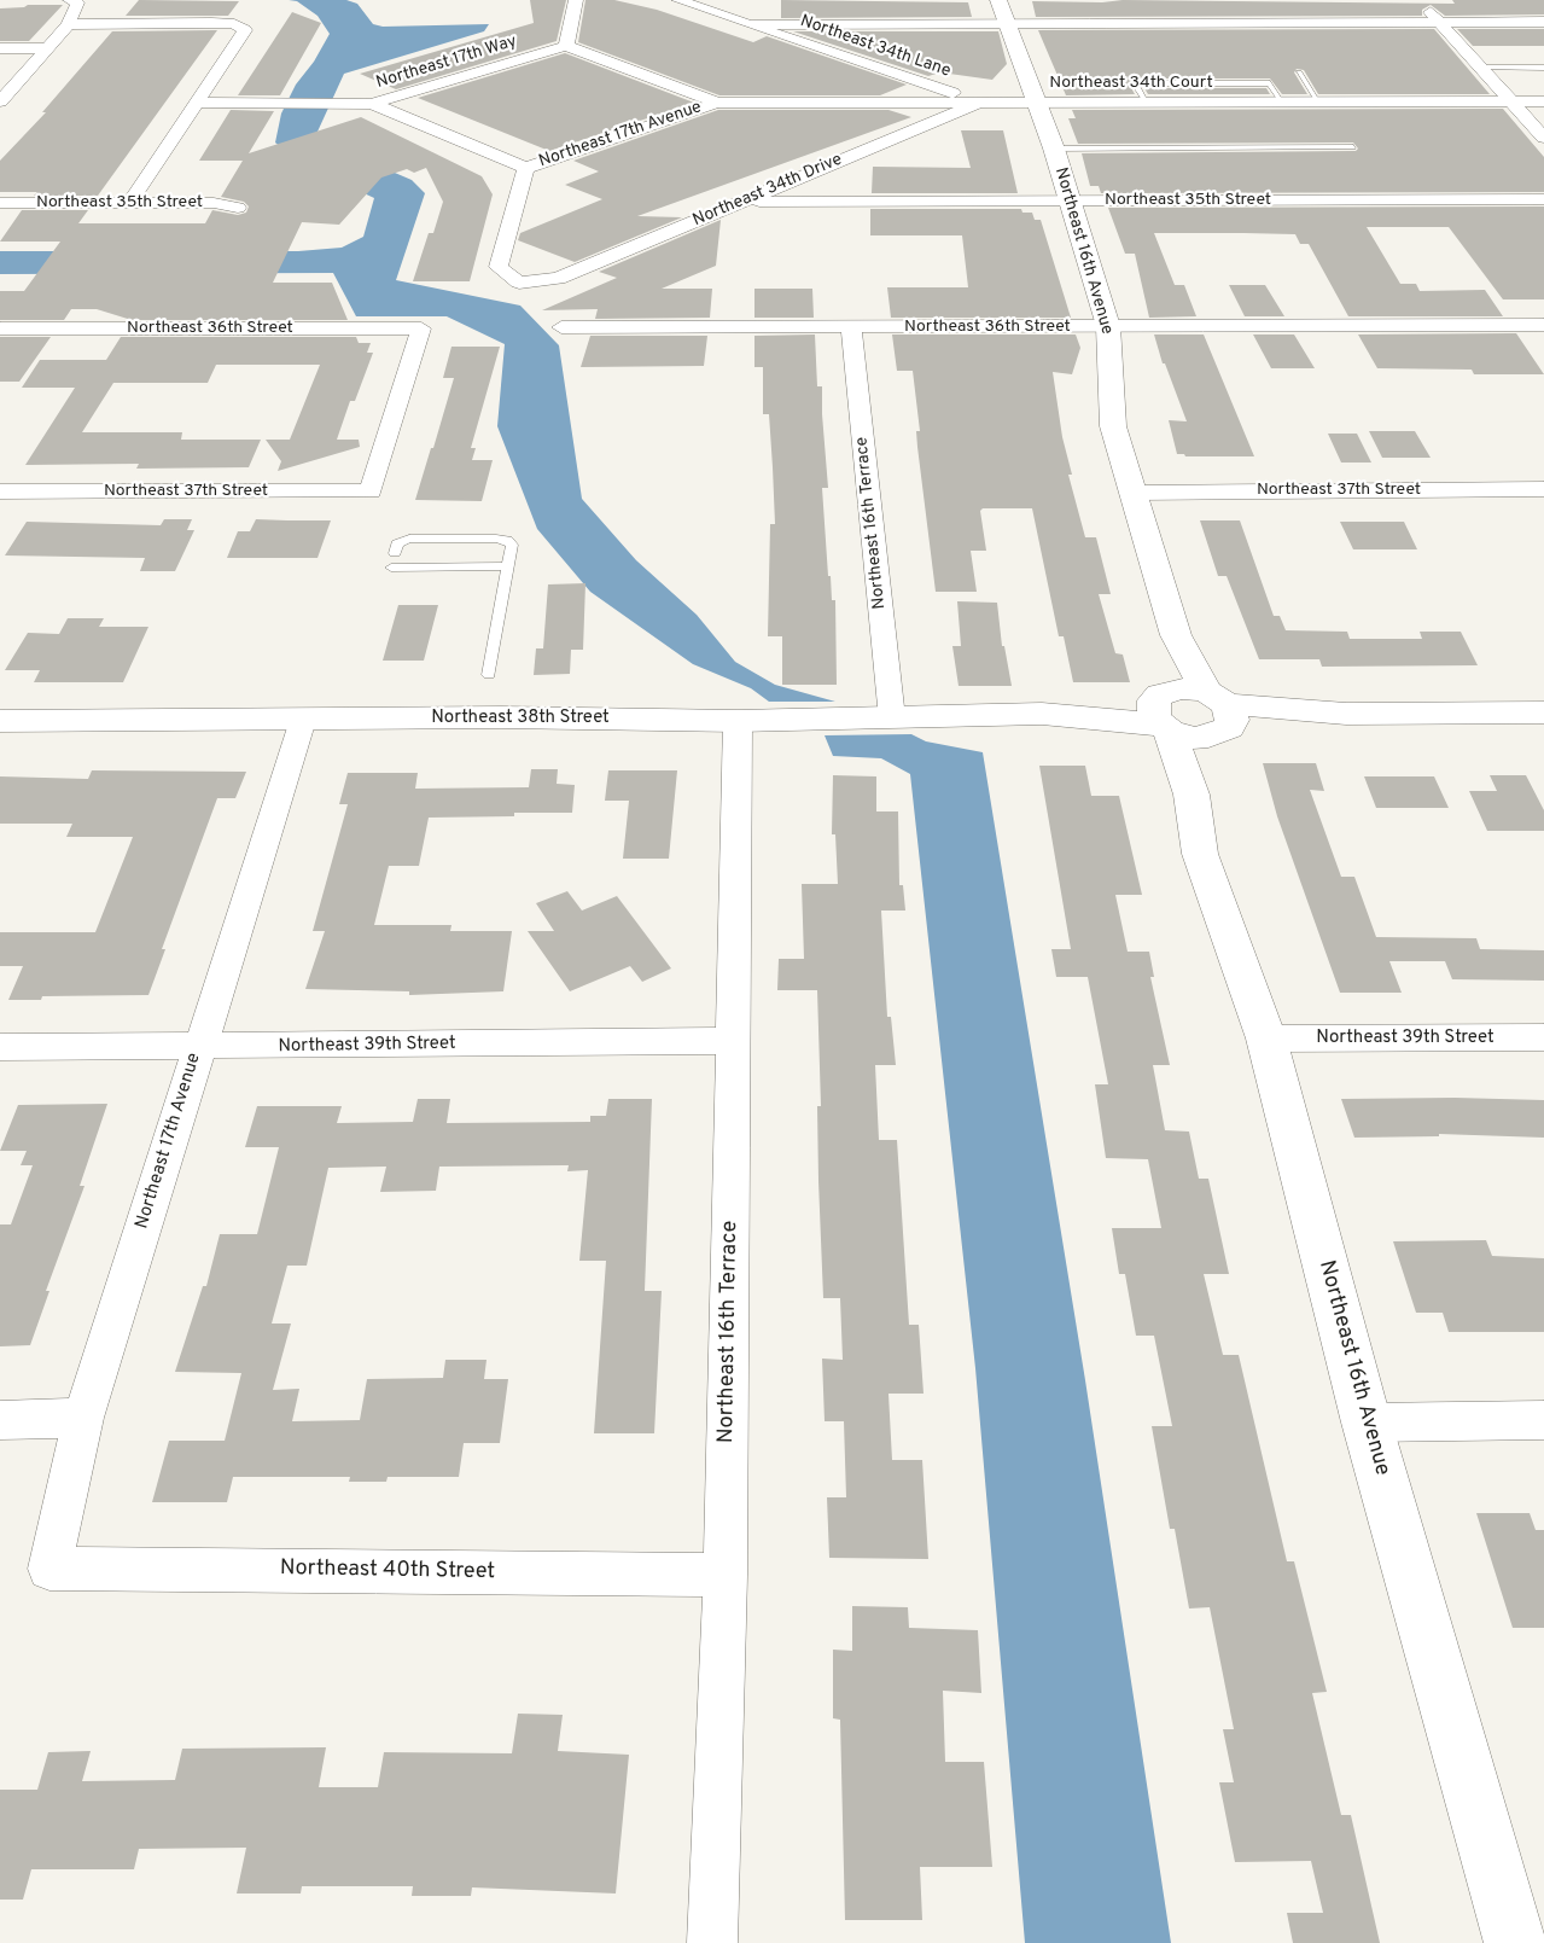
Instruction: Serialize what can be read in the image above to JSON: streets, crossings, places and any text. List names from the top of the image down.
{
  "streets": {
    "street": [
      "Northeast 34th Lane",
      "Northeast 17th Way",
      "Northeast 34th Court",
      "Northeast 17th Avenue",
      "Northeast 34th Drive",
      "Northeast 35th Street",
      "Northeast 16th Avenue",
      "Northeast 36th Street",
      "Northeast 37th Street",
      "Northeast 16th Terrace",
      "Northeast 38th Street",
      "Northeast 39th Street",
      "Northeast 40th Street"
    ]
  },
  "crossings": [
    ["Northeast 34th Lane", "Northeast 34th Court"],
    ["Northeast 34th Lane", "Northeast 34th Drive"],
    ["Northeast 17th Way", "Northeast 17th Avenue"],
    ["Northeast 34th Court", "Northeast 17th Avenue"],
    ["Northeast 34th Court", "Northeast 34th Drive"],
    ["Northeast 34th Court", "Northeast 16th Avenue"],
    ["Northeast 17th Avenue", "Northeast 34th Drive"],
    ["Northeast 17th Avenue", "Northeast 38th Street"],
    ["Northeast 17th Avenue", "Northeast 39th Street"],
    ["Northeast 17th Avenue", "Northeast 40th Street"],
    ["Northeast 34th Drive", "Northeast 35th Street"],
    ["Northeast 35th Street", "Northeast 16th Avenue"],
    ["Northeast 16th Avenue", "Northeast 36th Street"],
    ["Northeast 16th Avenue", "Northeast 37th Street"],
    ["Northeast 16th Avenue", "Northeast 38th Street"],
    ["Northeast 16th Avenue", "Northeast 39th Street"],
    ["Northeast 36th Street", "Northeast 37th Street"],
    ["Northeast 36th Street", "Northeast 16th Terrace"],
    ["Northeast 16th Terrace", "Northeast 38th Street"],
    ["Northeast 16th Terrace", "Northeast 39th Street"],
    ["Northeast 16th Terrace", "Northeast 40th Street"]
  ]
}
